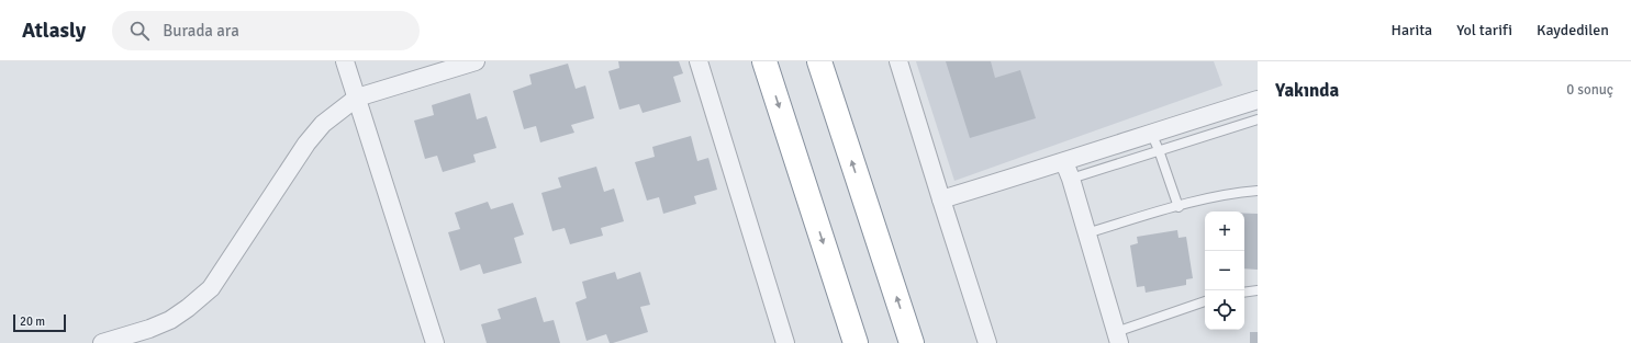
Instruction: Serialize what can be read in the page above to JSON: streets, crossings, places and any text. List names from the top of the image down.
{
  "scale_bar": "20 m",
  "page": {
    "header": "Atlasly",
    "search": "Burada ara",
    "nav": ["Harita", "Yol tarifi", "Kaydedilen"],
    "heading": ["Yakında", "0 sonuç"],
    "map_buttons": ["+", "−"],
    "scale": "20 m"
  }
}
